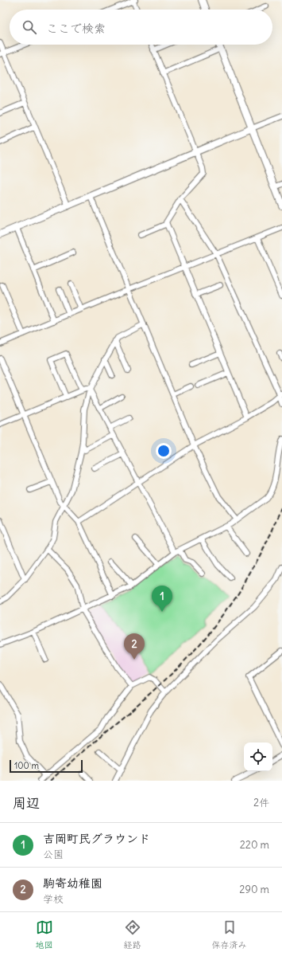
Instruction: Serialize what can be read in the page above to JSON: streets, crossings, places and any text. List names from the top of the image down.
{
  "scale_bar": "100 m",
  "page": {
    "search": "ここで検索",
    "pins": ["1", "2"],
    "scale": "100 m",
    "heading": ["周辺", "2件"],
    "list": [
      {
        "mark": "1",
        "name": "吉岡町民グラウンド",
        "note": "公園",
        "value": "220 m"
      },
      {
        "mark": "2",
        "name": "駒寄幼稚園",
        "note": "学校",
        "value": "290 m"
      }
    ],
    "nav": ["地図", "経路", "保存済み"]
  }
}
